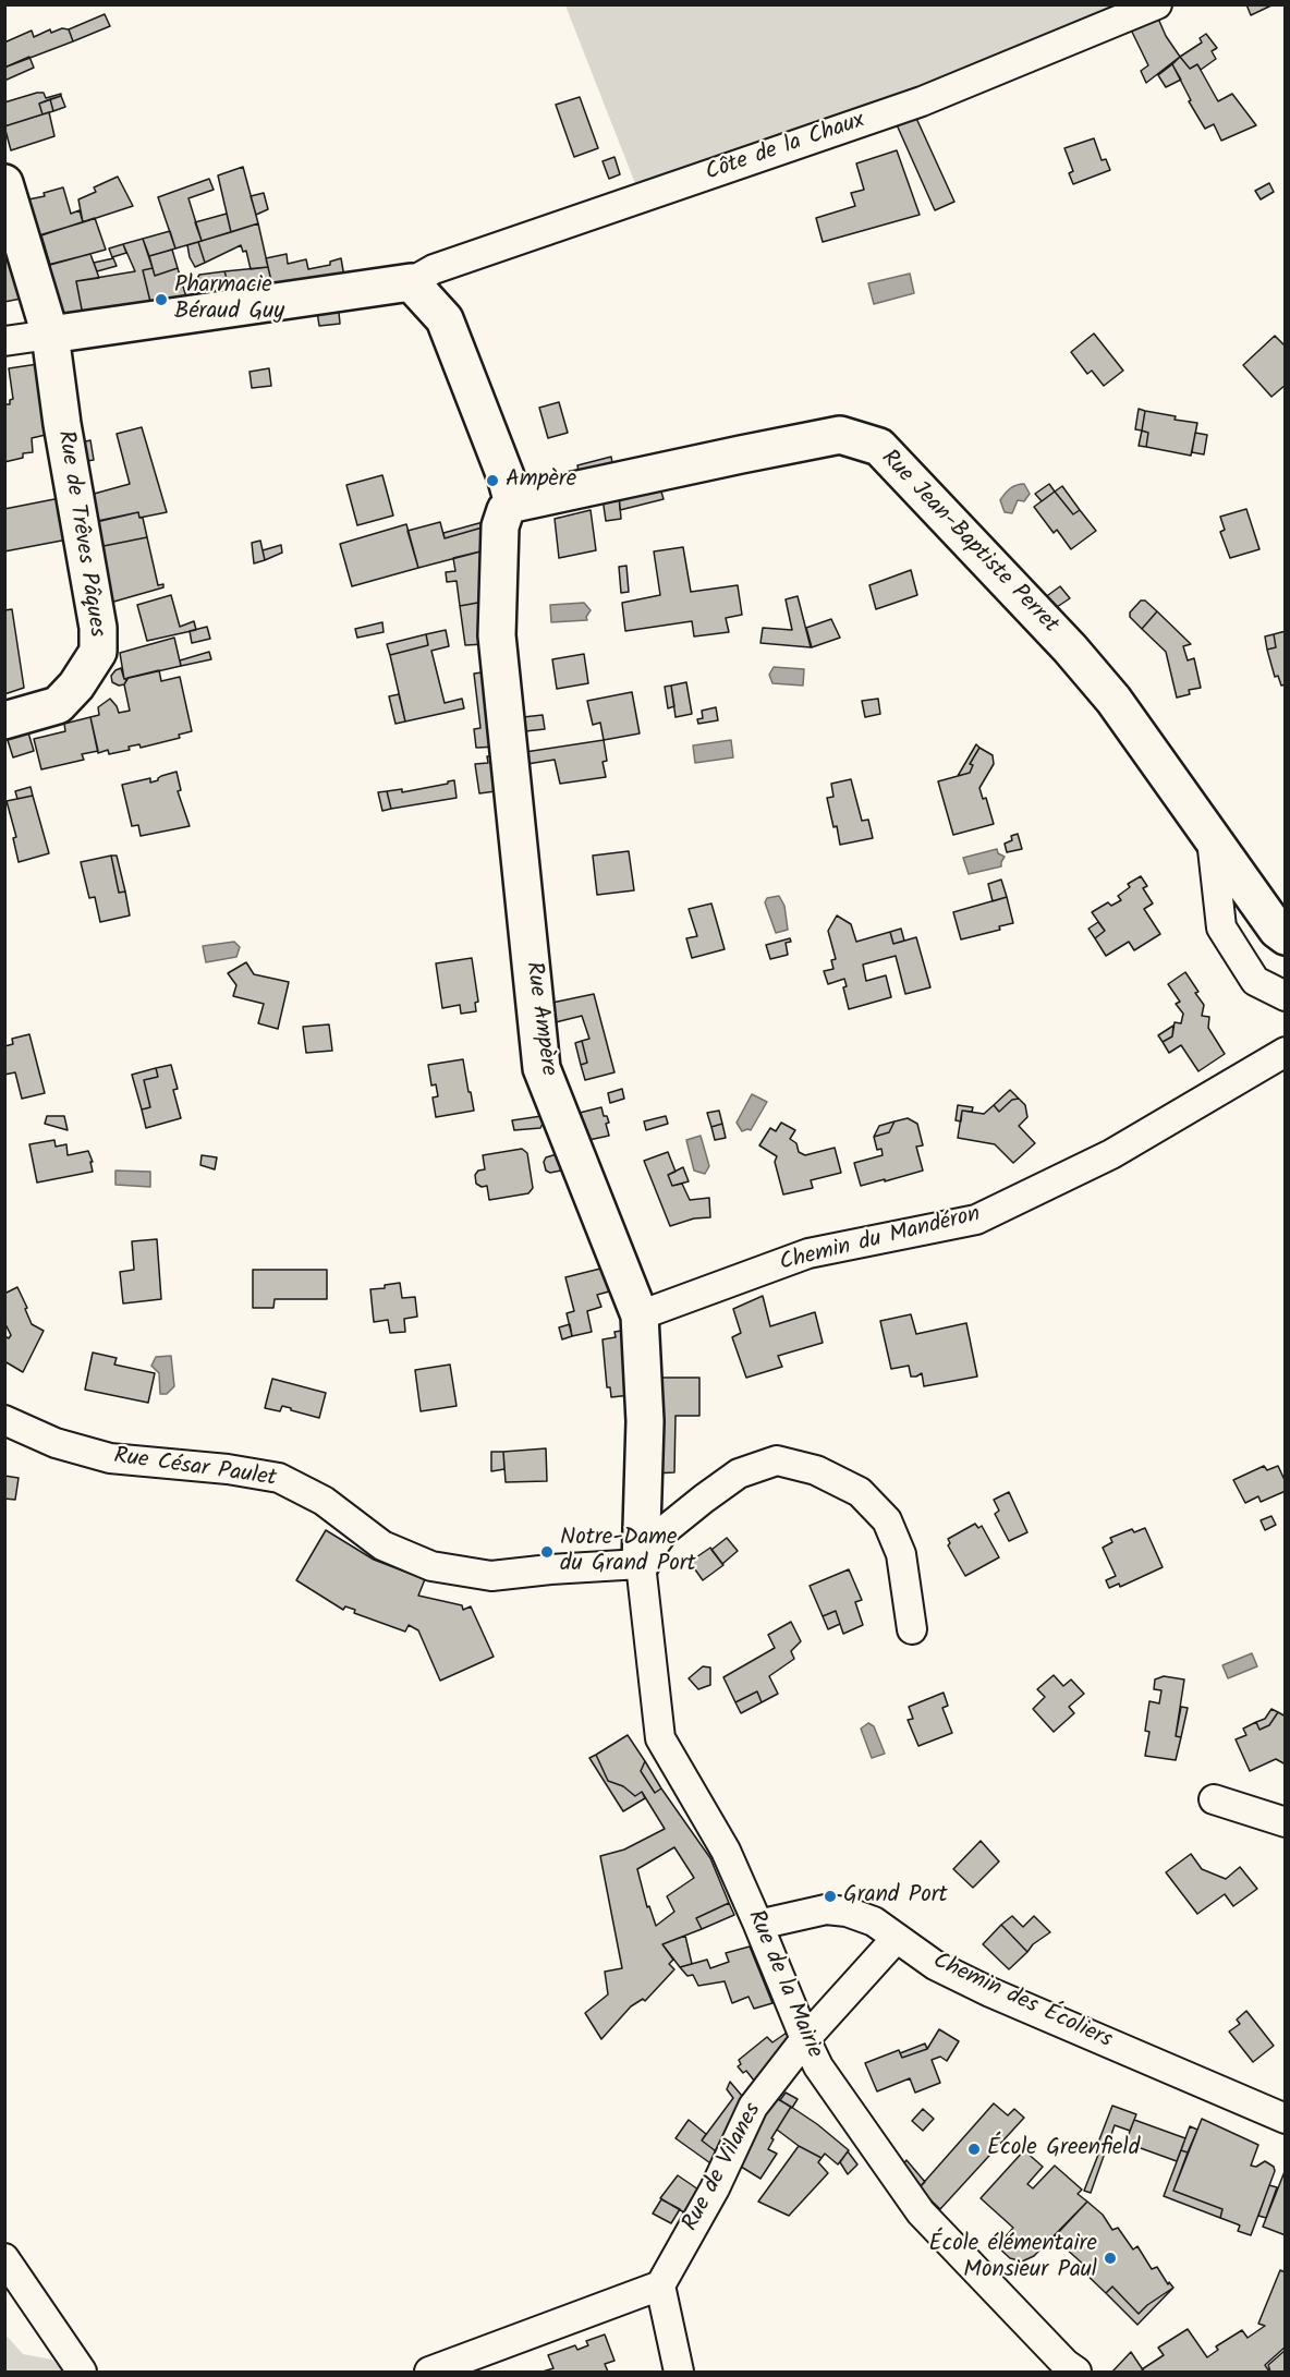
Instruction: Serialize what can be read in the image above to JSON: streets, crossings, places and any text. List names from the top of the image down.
{
  "streets": {
    "street": [
      "Côte de la Chaux",
      "Rue de Trêves Pâques",
      "Rue Jean-Baptiste Perret",
      "Rue Ampère",
      "Chemin du Mandéron",
      "Rue César Paulet",
      "Rue de la Mairie",
      "Chemin des Écoliers",
      "Rue de Vilanes"
    ]
  },
  "crossings": [
    ["Rue Jean-Baptiste Perret", "Rue Ampère"],
    ["Rue Ampère", "Chemin du Mandéron"],
    ["Rue Ampère", "Rue César Paulet"],
    ["Rue Ampère", "Rue de la Mairie"],
    ["Rue César Paulet", "Rue de la Mairie"],
    ["Rue de la Mairie", "Chemin des Écoliers"],
    ["Rue de la Mairie", "Rue de Vilanes"],
    ["Chemin des Écoliers", "Rue de Vilanes"]
  ],
  "places": [
    "Pharmacie Béraud Guy",
    "Ampère",
    "Notre-Dame du Grand Port",
    "Grand Port",
    "École Greenfield",
    "École élémentaire Monsieur Paul"
  ]
}
